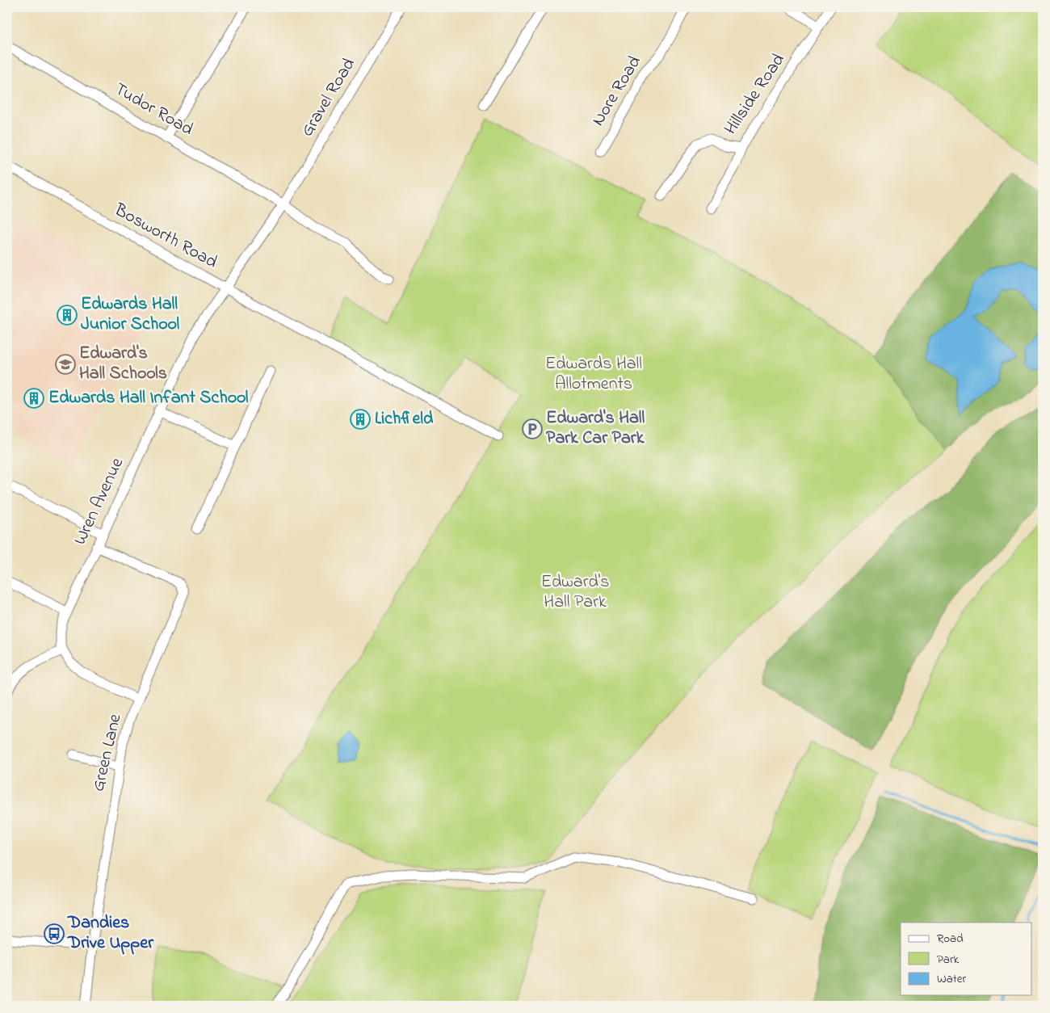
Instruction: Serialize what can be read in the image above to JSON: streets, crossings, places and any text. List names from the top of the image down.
{
  "streets": {
    "street": [
      "Nore Road",
      "Hillside Road",
      "Gravel Road",
      "Tudor Road",
      "Bosworth Road",
      "Wren Avenue",
      "Green Lane"
    ]
  },
  "crossings": [
    ["Gravel Road", "Tudor Road"],
    ["Gravel Road", "Bosworth Road"],
    ["Gravel Road", "Wren Avenue"],
    ["Bosworth Road", "Wren Avenue"],
    ["Wren Avenue", "Green Lane"]
  ],
  "parks": ["Edwards Hall Allotments", "Edward's Hall Park"],
  "places": {
    "building": ["Edwards Hall Junior School", "Edwards Hall Infant School", "Lichfield"],
    "school or university": ["Edward's Hall Schools"],
    "parking": ["Edward's Hall Park Car Park"],
    "bus stop": ["Dandies Drive Upper"]
  },
  "legend": ["Road", "Park", "Water"]
}
